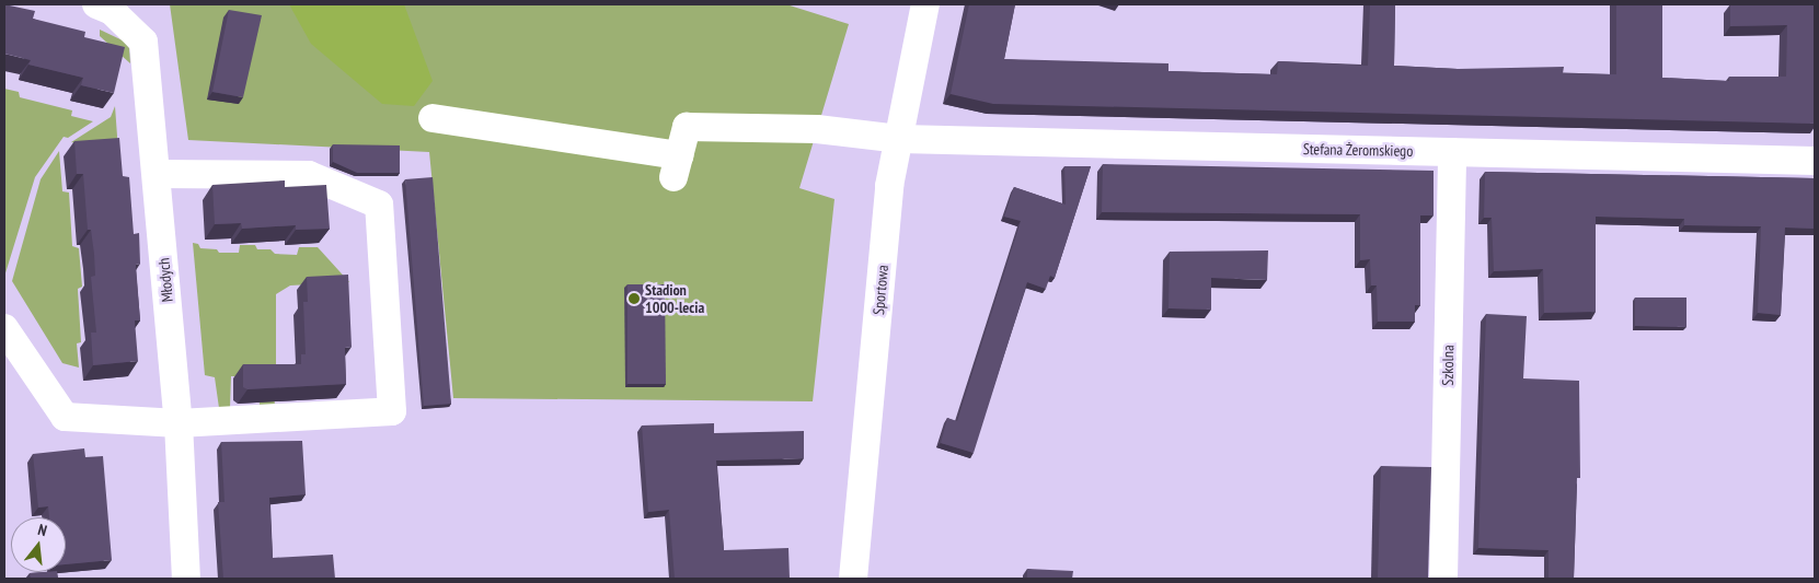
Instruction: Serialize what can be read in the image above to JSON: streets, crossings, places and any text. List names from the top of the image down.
{
  "streets": {
    "street": [
      "Stefana Żeromskiego",
      "Młodych",
      "Sportowa",
      "Szkolna"
    ]
  },
  "crossings": [
    ["Stefana Żeromskiego", "Sportowa"],
    ["Stefana Żeromskiego", "Szkolna"]
  ],
  "places": ["Stadion 1000-lecia"],
  "north": "top"
}
